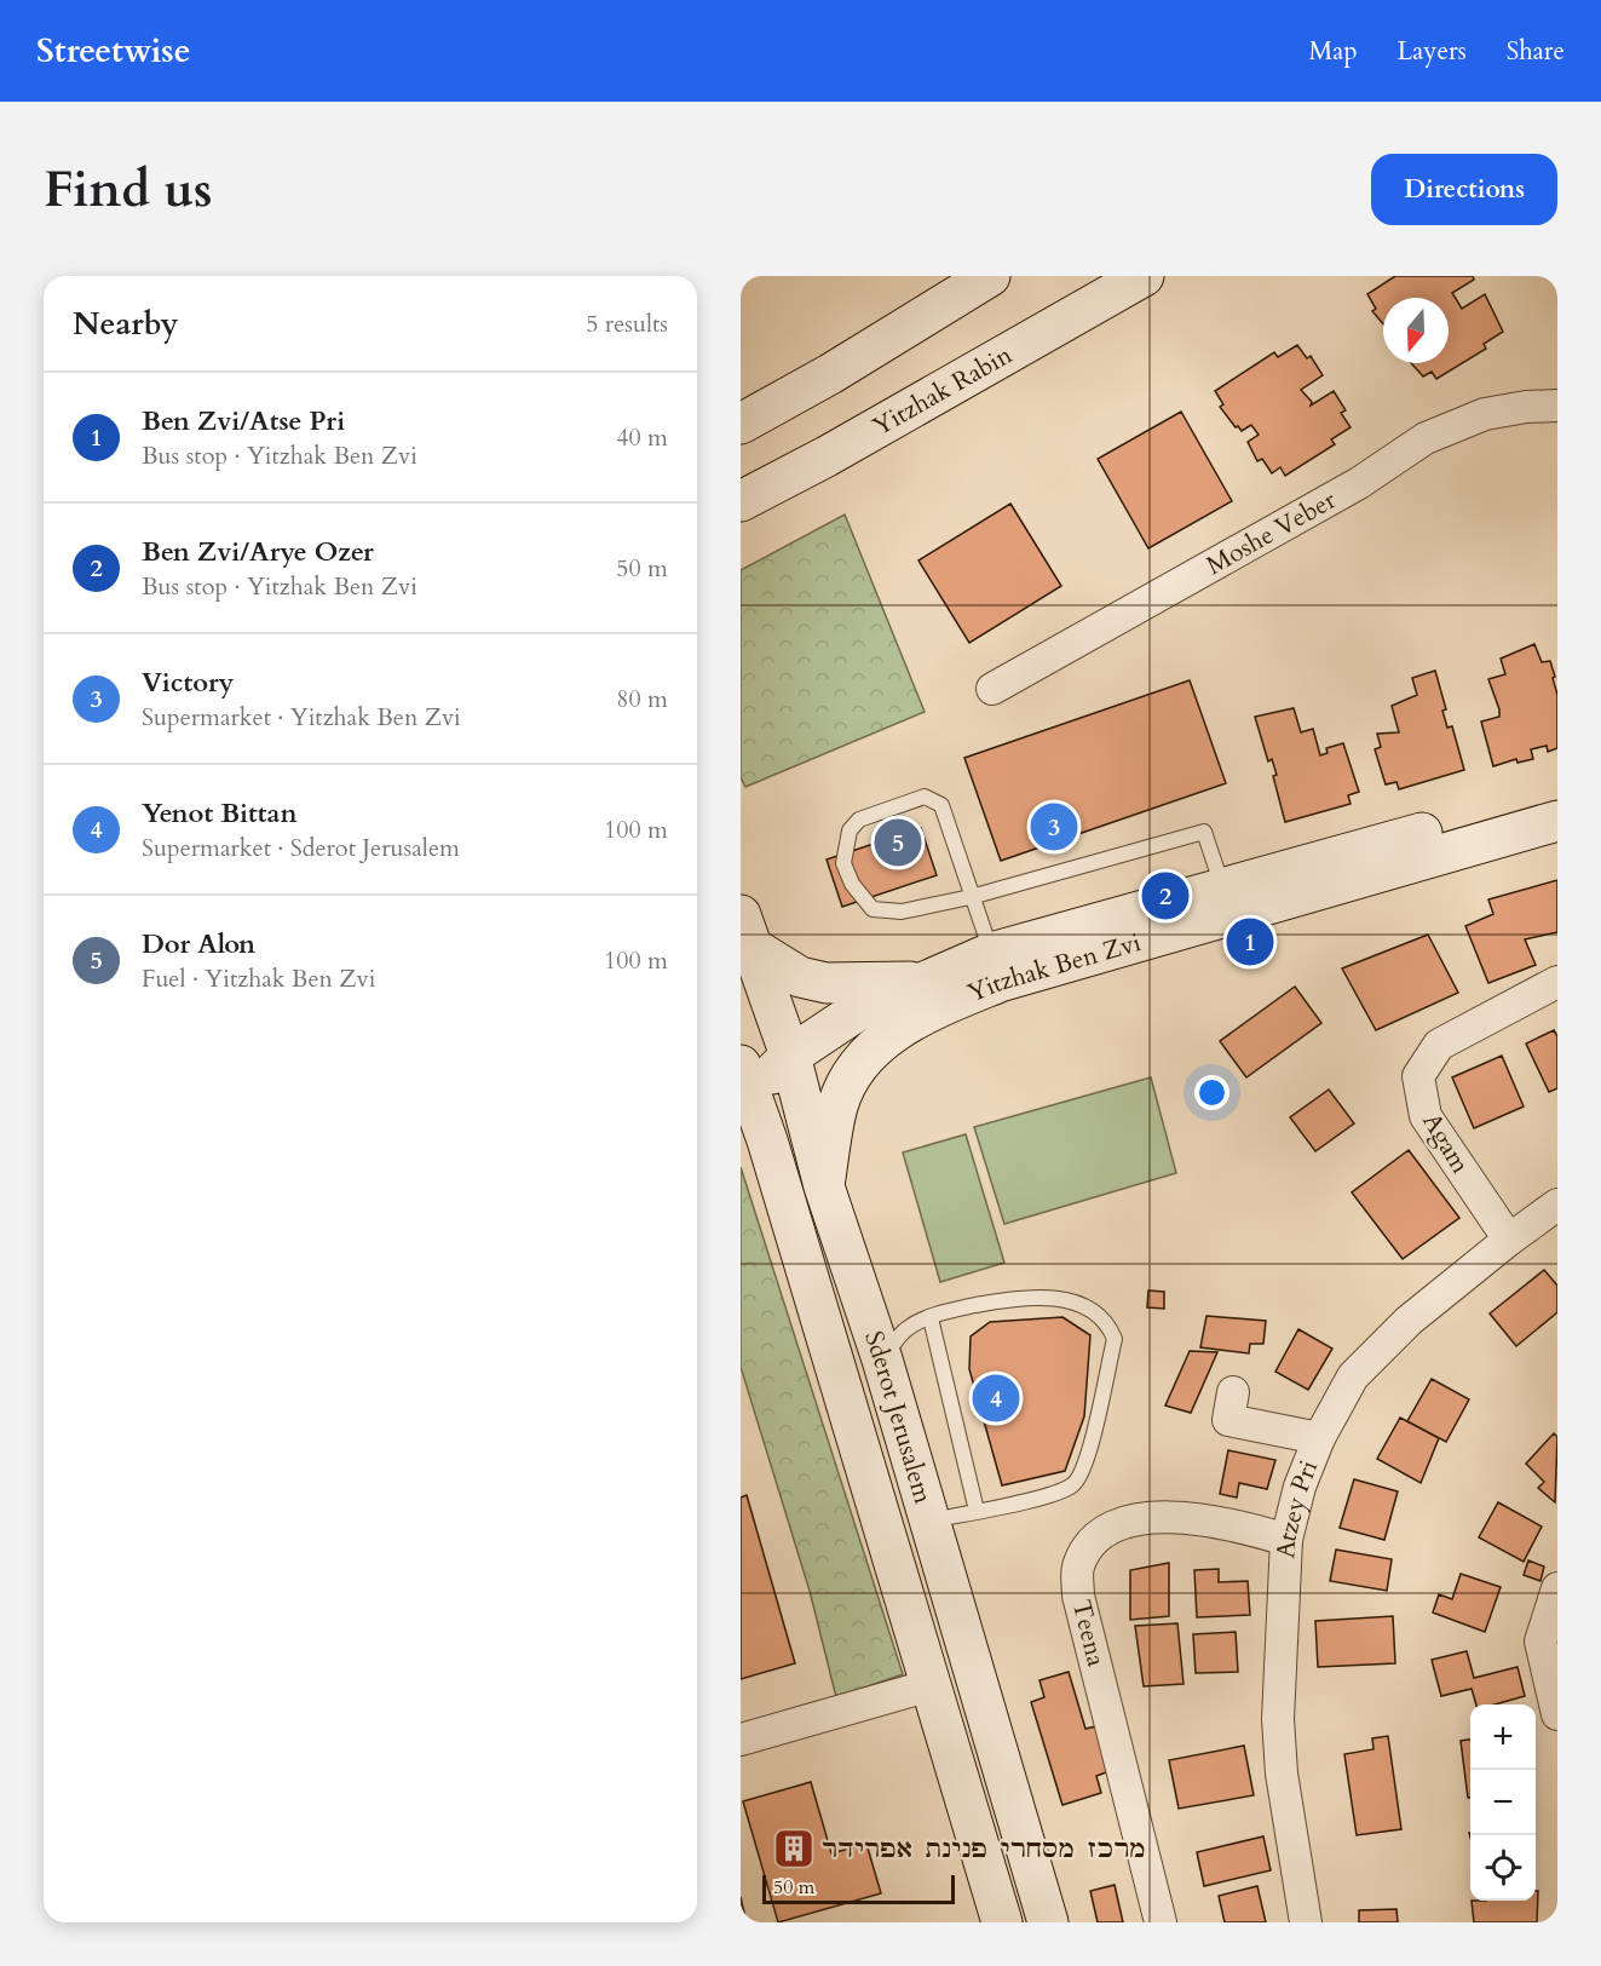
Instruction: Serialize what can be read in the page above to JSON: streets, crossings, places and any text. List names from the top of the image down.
{
  "streets": {
    "main road": ["Yitzhak Rabin", "Yitzhak Ben Zvi", "Sderot Jerusalem"],
    "street": [
      "Moshe Veber",
      "Agam",
      "Atzey Pri",
      "Teena"
    ]
  },
  "crossings": [
    ["Yitzhak Ben Zvi", "Sderot Jerusalem"],
    ["Agam", "Atzey Pri"],
    ["Atzey Pri", "Teena"]
  ],
  "places": {
    "building": ["מרכז מסחרי פנינת אפרידר"]
  },
  "scale_bar": "50 m",
  "north": "bottom",
  "page": {
    "header": "Streetwise",
    "nav": ["Map", "Layers", "Share"],
    "buttons": "Directions",
    "title": "Find us",
    "heading": ["Nearby", "5 results"],
    "list": [
      {
        "mark": "1",
        "name": "Ben Zvi/Atse Pri",
        "note": "Bus stop · Yitzhak Ben Zvi",
        "value": "40 m"
      },
      {
        "mark": "2",
        "name": "Ben Zvi/Arye Ozer",
        "note": "Bus stop · Yitzhak Ben Zvi",
        "value": "50 m"
      },
      {
        "mark": "3",
        "name": "Victory",
        "note": "Supermarket · Yitzhak Ben Zvi",
        "value": "80 m"
      },
      {
        "mark": "4",
        "name": "Yenot Bittan",
        "note": "Supermarket · Sderot Jerusalem",
        "value": "100 m"
      },
      {
        "mark": "5",
        "name": "Dor Alon",
        "note": "Fuel · Yitzhak Ben Zvi",
        "value": "100 m"
      }
    ],
    "pins": [
      "3",
      "5",
      "2",
      "1",
      "4"
    ],
    "map_buttons": ["+", "−"],
    "scale": "50 m"
  }
}
